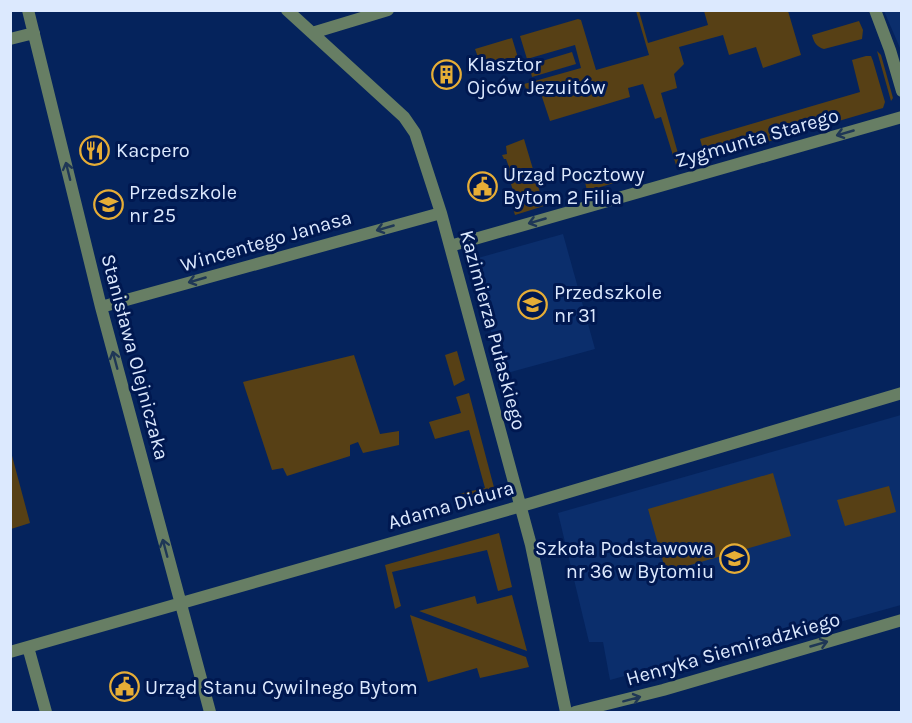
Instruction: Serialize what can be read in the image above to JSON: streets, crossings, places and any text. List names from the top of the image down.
{
  "streets": {
    "street": [
      "Zygmunta Starego",
      "Wincentego Janasa",
      "Kazimierza Pułaskiego",
      "Stanisława Olejniczaka",
      "Adama Didura",
      "Henryka Siemiradzkiego"
    ]
  },
  "crossings": [
    ["Zygmunta Starego", "Kazimierza Pułaskiego"],
    ["Wincentego Janasa", "Kazimierza Pułaskiego"],
    ["Wincentego Janasa", "Stanisława Olejniczaka"],
    ["Kazimierza Pułaskiego", "Adama Didura"],
    ["Stanisława Olejniczaka", "Adama Didura"]
  ],
  "one_way": [
    "Zygmunta Starego",
    "Wincentego Janasa",
    "Stanisława Olejniczaka",
    "Henryka Siemiradzkiego"
  ],
  "places": {
    "building": ["Klasztor Ojców Jezuitów"],
    "restaurant": ["Kacpero"],
    "public building": ["Urząd Pocztowy Bytom 2 Filia", "Urząd Stanu Cywilnego Bytom"],
    "school or university": ["Przedszkole nr 25", "Przedszkole nr 31", "Szkoła Podstawowa nr 36 w Bytomiu"]
  }
}
